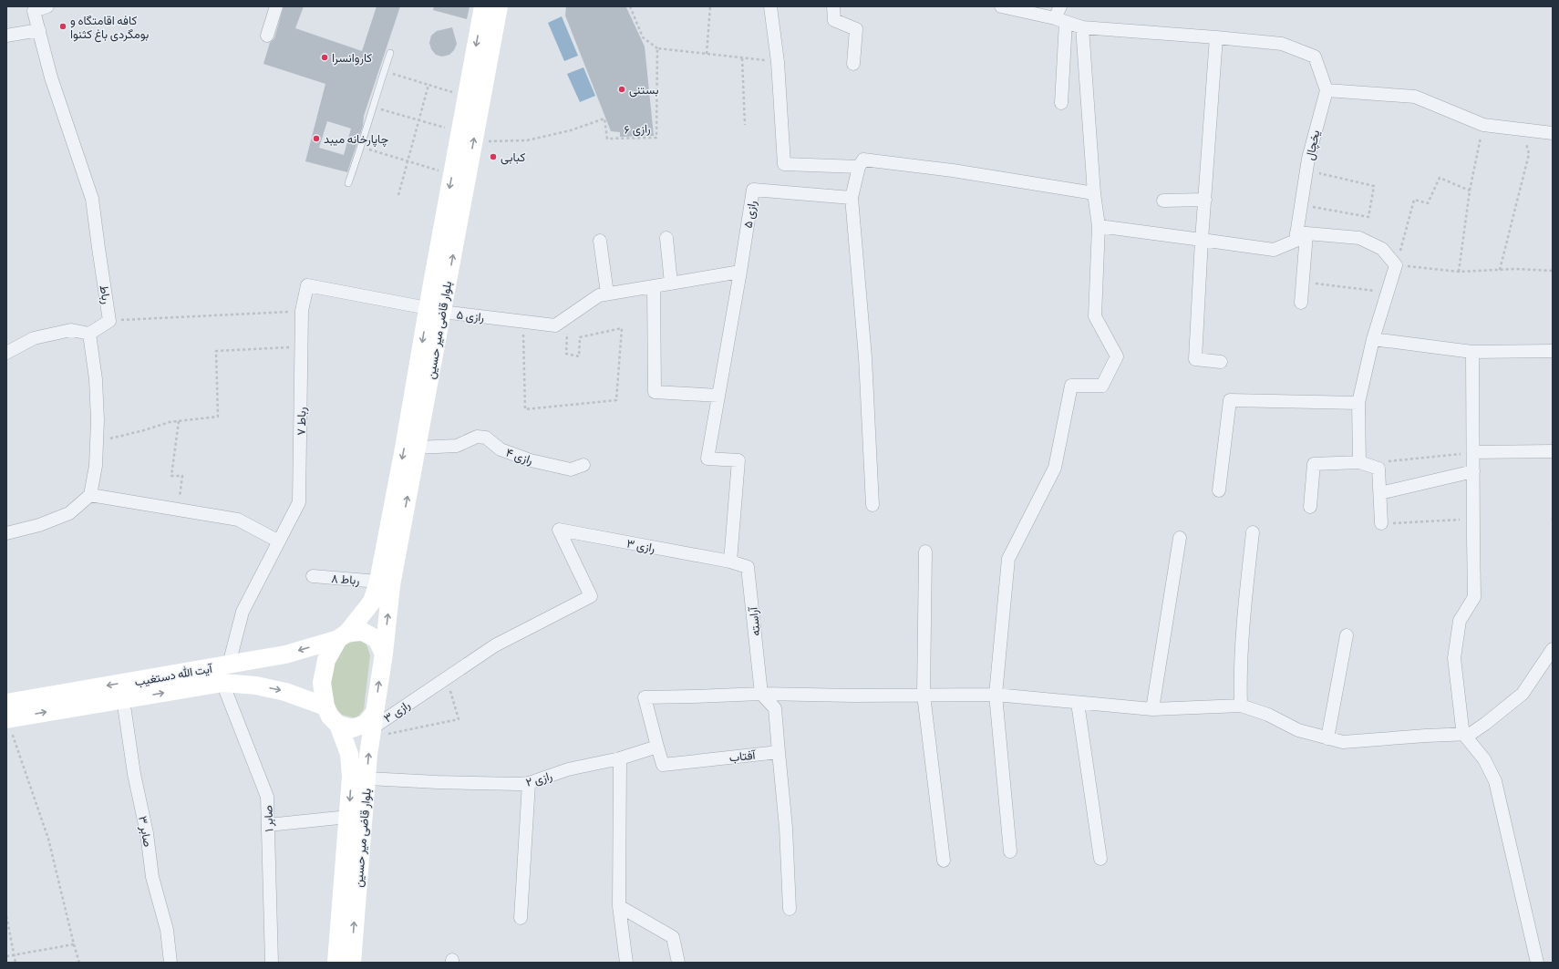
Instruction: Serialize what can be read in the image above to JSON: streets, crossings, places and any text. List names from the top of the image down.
{
  "streets": {
    "main road": ["بلوار قاضی میر حسین", "آیت الله دستغیب"],
    "street": [
      "یخچال",
      "رازی ۵",
      "رباط",
      "رباط ۷",
      "رازی ۴",
      "رازی ۳",
      "رباط ۸",
      "آراسته",
      "آفتاب",
      "رازی ۲",
      "صابر ۱",
      "صابر ۳"
    ],
    "path": ["رازی ۶"]
  },
  "crossings": [
    ["رازی ۶", "بلوار قاضی میر حسین"],
    ["رازی ۵", "بلوار قاضی میر حسین"],
    ["رازی ۵", "رباط ۷"],
    ["بلوار قاضی میر حسین", "رباط ۷"],
    ["بلوار قاضی میر حسین", "رازی ۴"],
    ["بلوار قاضی میر حسین", "رازی ۳"],
    ["بلوار قاضی میر حسین", "رباط ۸"],
    ["بلوار قاضی میر حسین", "آیت الله دستغیب"],
    ["بلوار قاضی میر حسین", "رازی ۲"],
    ["رباط ۷", "آیت الله دستغیب"],
    ["رازی ۳", "آراسته"],
    ["آیت الله دستغیب", "صابر ۱"],
    ["آیت الله دستغیب", "صابر ۳"],
    ["آفتاب", "رازی ۲"]
  ],
  "places": [
    "کافه اقامتگاه و بومگردی باغ کثنوا",
    "کاروانسرا",
    "بستنی",
    "چاپارخانه میبد",
    "کبابی"
  ]
}
